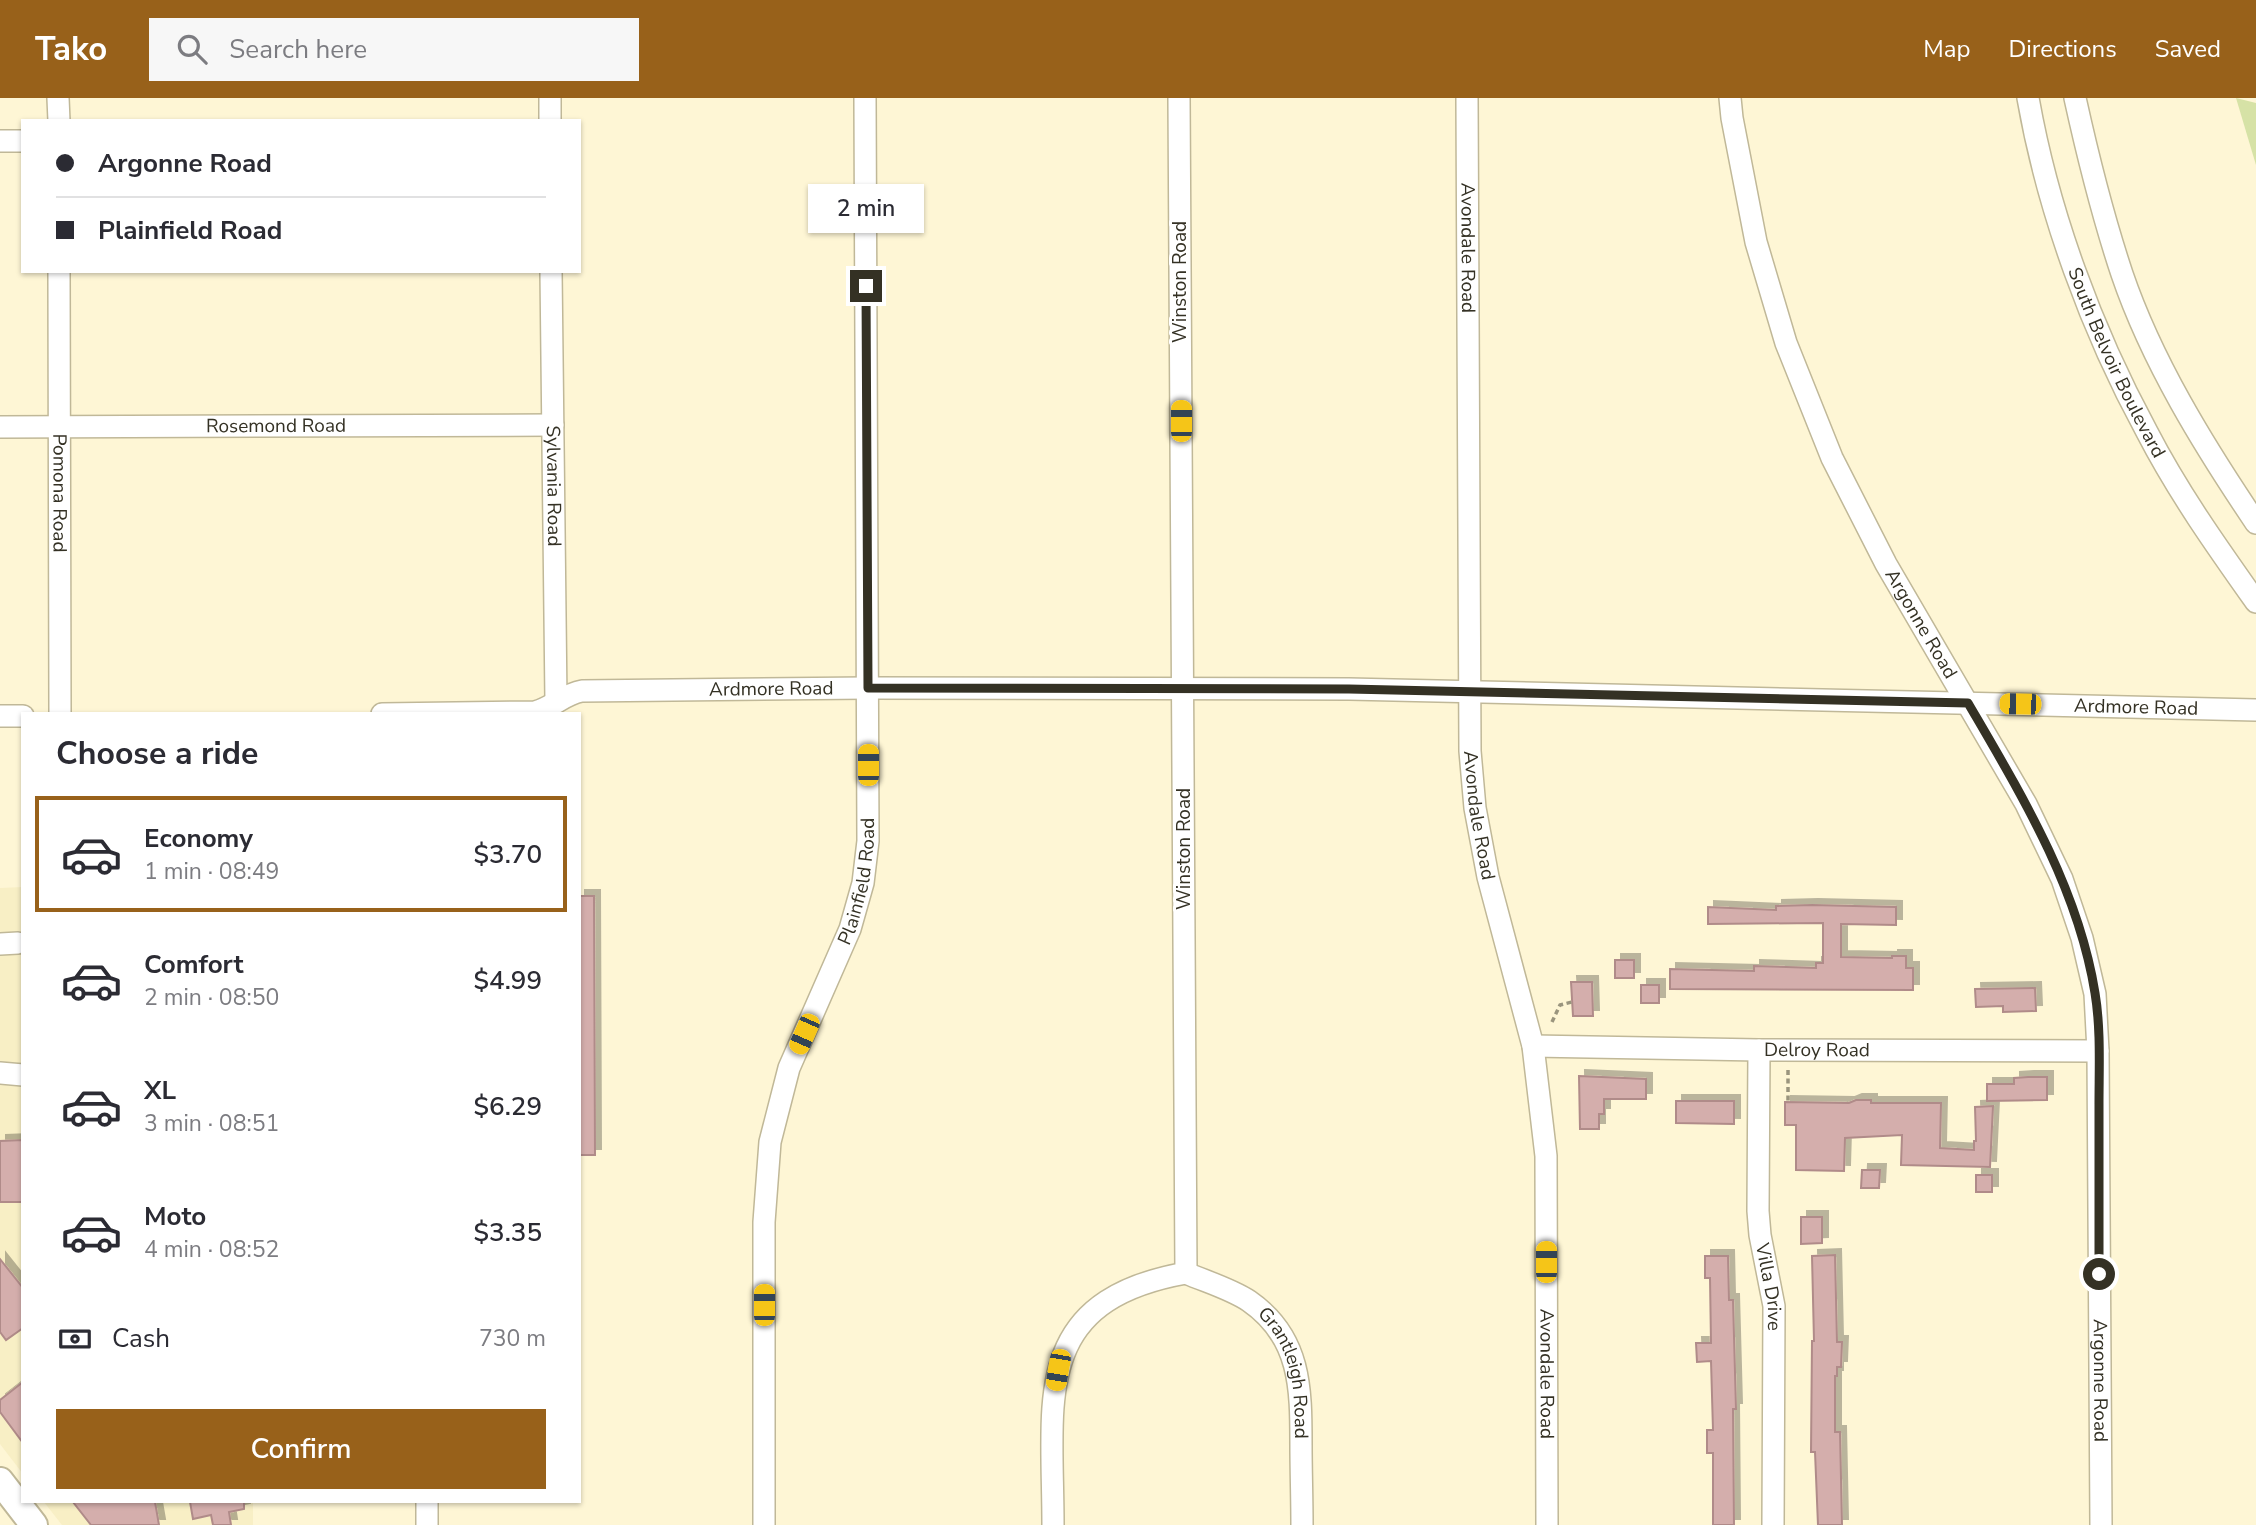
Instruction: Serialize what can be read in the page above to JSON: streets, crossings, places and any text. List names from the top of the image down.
{
  "streets": {
    "street": [
      "Avondale Road",
      "Winston Road",
      "South Belvoir Boulevard",
      "Rosemond Road",
      "Sylvania Road",
      "Pomona Road",
      "Argonne Road",
      "Ardmore Road",
      "Plainfield Road",
      "Delroy Road",
      "Villa Drive",
      "Grantleigh Road"
    ]
  },
  "crossings": [
    ["Avondale Road", "Ardmore Road"],
    ["Avondale Road", "Delroy Road"],
    ["Winston Road", "Ardmore Road"],
    ["Winston Road", "Grantleigh Road"],
    ["Rosemond Road", "Sylvania Road"],
    ["Rosemond Road", "Pomona Road"],
    ["Sylvania Road", "Ardmore Road"],
    ["Argonne Road", "Ardmore Road"],
    ["Argonne Road", "Delroy Road"],
    ["Ardmore Road", "Plainfield Road"],
    ["Delroy Road", "Villa Drive"]
  ],
  "page": {
    "header": "Tako",
    "search": "Search here",
    "nav": ["Map", "Directions", "Saved"],
    "banner": ["Argonne Road", "Plainfield Road"],
    "bubble": "2 min",
    "heading": "Choose a ride",
    "list": [
      {
        "name": "Economy",
        "note": "1 min · 08:49",
        "value": "$3.70"
      },
      {
        "name": "Comfort",
        "note": "2 min · 08:50",
        "value": "$4.99"
      },
      {
        "name": "XL",
        "note": "3 min · 08:51",
        "value": "$6.29"
      },
      {
        "name": "Moto",
        "note": "4 min · 08:52",
        "value": "$3.35"
      }
    ],
    "pay": ["Cash", "730 m"],
    "buttons": "Confirm"
  }
}
